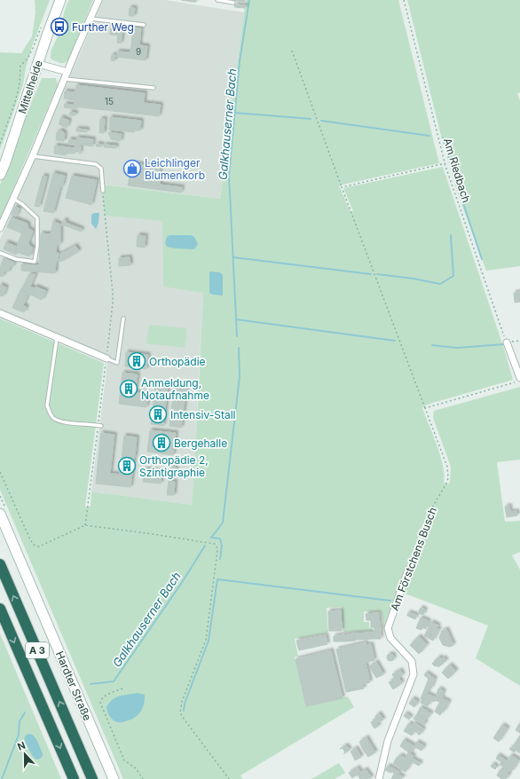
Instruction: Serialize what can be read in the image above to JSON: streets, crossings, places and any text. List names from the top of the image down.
{
  "streets": {
    "highway": ["A 3"],
    "main road": ["Mittelheide", "Hardter Straße"],
    "street": ["Am Förstchens Busch"],
    "path": ["Am Riedbach"]
  },
  "water": ["Galkhauserner Bach"],
  "places": {
    "bus stop": ["Further Weg"],
    "shop": ["Leichlinger Blumenkorb"],
    "building": [
      "Orthopädie",
      "Anmeldung, Notaufnahme",
      "Intensiv-Stall",
      "Bergehalle",
      "Orthopädie 2, Szintigraphie"
    ]
  },
  "house_numbers": ["9", "15"],
  "north": "top"
}
